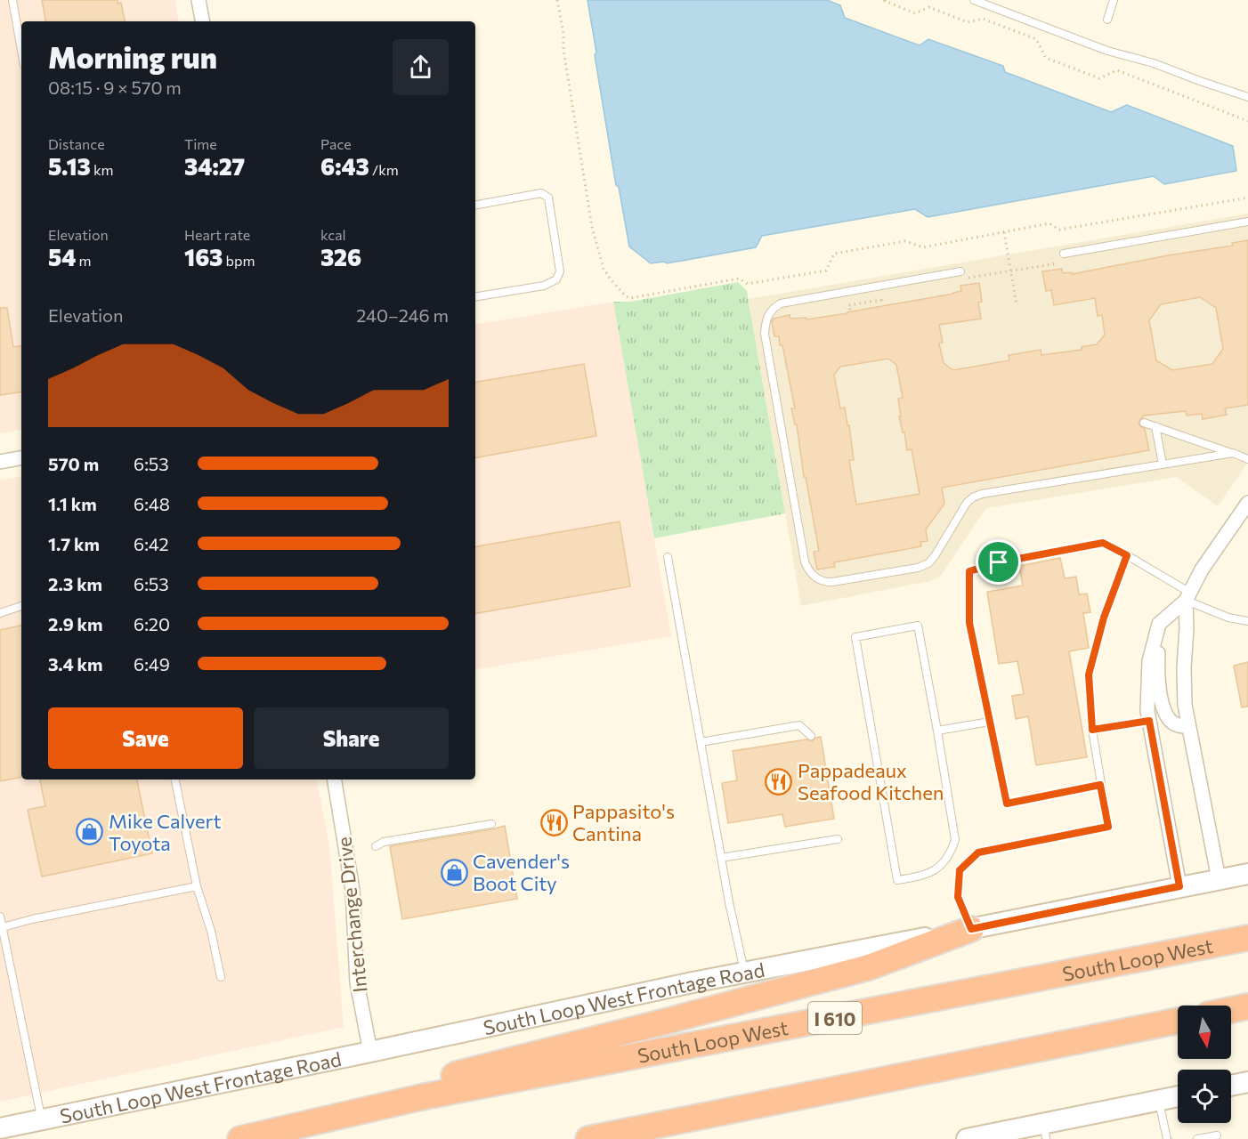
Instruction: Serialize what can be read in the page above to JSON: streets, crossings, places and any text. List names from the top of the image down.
{
  "streets": {
    "highway": ["South Loop West", "I 610"],
    "main road": ["South Loop West Frontage Road"],
    "street": ["Interchange Drive"]
  },
  "crossings": [
    ["Interchange Drive", "South Loop West Frontage Road"]
  ],
  "places": {
    "restaurant": ["Pappadeaux Seafood Kitchen", "Pappasito's Cantina"],
    "shop": ["Mike Calvert Toyota", "Cavender's Boot City"]
  },
  "north": "bottom",
  "page": {
    "heading": ["Morning run", "08:15 · 9 × 570 m"],
    "stats": [
      ["Distance", "5.13 km"],
      ["Time", "34:27"],
      ["Pace", "6:43 /km"],
      ["Elevation", "54 m"],
      ["Heart rate", "163 bpm"],
      ["kcal", "326"]
    ],
    "chart": ["Elevation", "240–246 m"],
    "list": [
      {
        "name": "570 m",
        "note": "6:53"
      },
      {
        "name": "1.1 km",
        "note": "6:48"
      },
      {
        "name": "1.7 km",
        "note": "6:42"
      },
      {
        "name": "2.3 km",
        "note": "6:53"
      },
      {
        "name": "2.9 km",
        "note": "6:20"
      },
      {
        "name": "3.4 km",
        "note": "6:49"
      }
    ],
    "buttons": ["Save", "Share"]
  }
}
